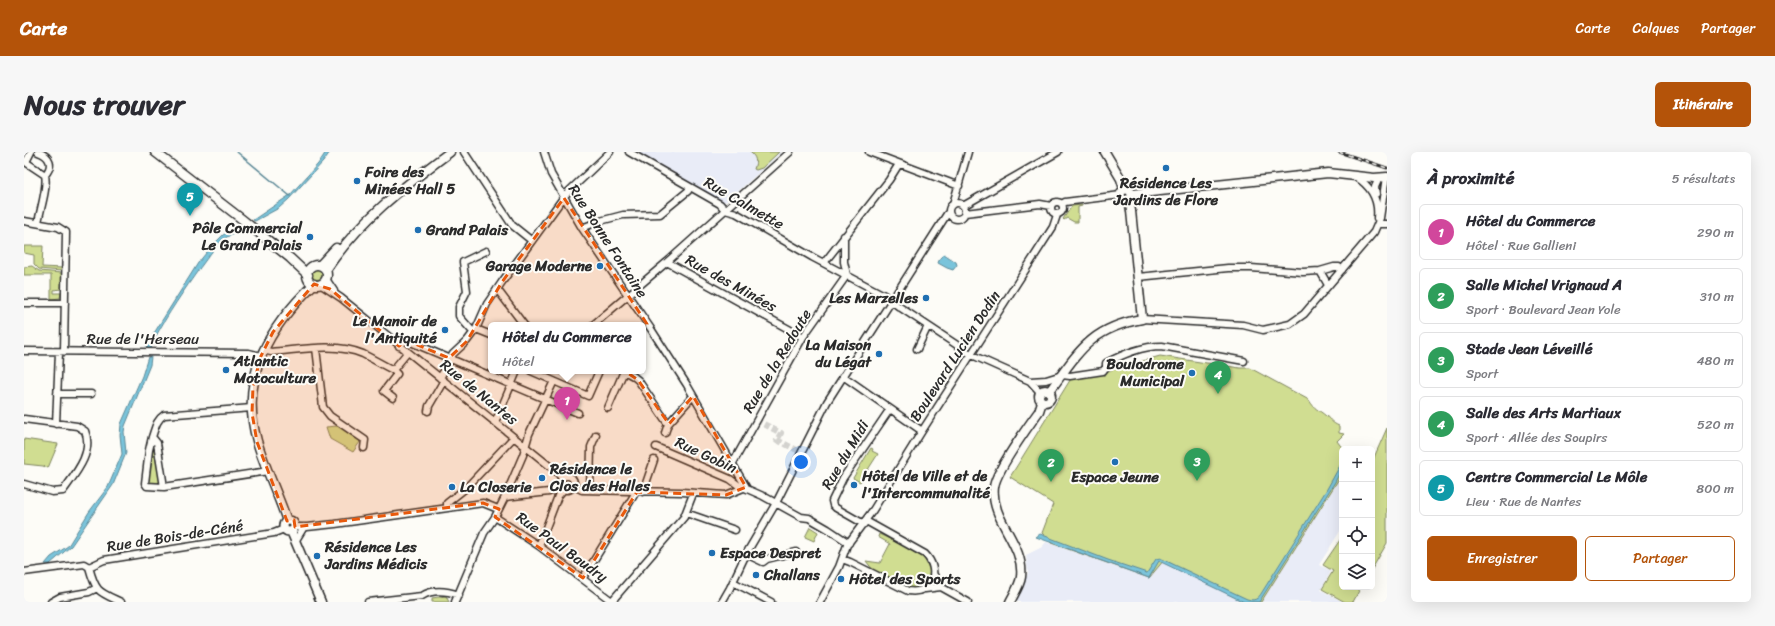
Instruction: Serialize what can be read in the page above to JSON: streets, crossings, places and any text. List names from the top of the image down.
{
  "streets": {
    "main road": ["Rue de Nantes"],
    "street": [
      "Rue Calmette",
      "Rue Bonne Fontaine",
      "Rue des Minées",
      "Rue de l'Herseau",
      "Boulevard Lucien Dodin",
      "Rue de la Redoute",
      "Rue Gobin",
      "Rue du Midi",
      "Rue de Bois-de-Céné",
      "Rue Paul Baudry"
    ]
  },
  "crossings": [
    ["Rue Calmette", "Boulevard Lucien Dodin"],
    ["Rue Calmette", "Rue de la Redoute"],
    ["Rue Bonne Fontaine", "Rue de la Redoute"],
    ["Rue Bonne Fontaine", "Rue Gobin"],
    ["Rue des Minées", "Rue de la Redoute"],
    ["Boulevard Lucien Dodin", "Rue Gobin"],
    ["Boulevard Lucien Dodin", "Rue du Midi"]
  ],
  "places": [
    "Résidence Les Jardins de Flore",
    "Foire des Minées Hall 5",
    "Grand Palais",
    "Pôle Commercial Le Grand Palais",
    "Garage Moderne",
    "Les Marzelles",
    "Le Manoir de l'Antiquité",
    "La Maison du Légat",
    "Atlantic Motoculture",
    "Boulodrome Municipal",
    "Espace Jeune",
    "Résidence le Clos des Halles",
    "Hôtel de Ville et de l'Intercommunalité",
    "La Closerie",
    "Espace Despret",
    "Résidence Les Jardins Médicis",
    "Challans",
    "Hôtel des Sports"
  ],
  "page": {
    "header": "Carte",
    "nav": ["Carte", "Calques", "Partager"],
    "title": "Nous trouver",
    "buttons": [
      "Itinéraire",
      ["Enregistrer", "Partager"]
    ],
    "heading": ["À proximité", "5 résultats"],
    "pins": [
      "5",
      "4",
      "1",
      "3",
      "2"
    ],
    "list": [
      {
        "mark": "1",
        "name": "Hôtel du Commerce",
        "note": "Hôtel · Rue Gallieni",
        "value": "290 m"
      },
      {
        "mark": "2",
        "name": "Salle Michel Vrignaud A",
        "note": "Sport · Boulevard Jean Yole",
        "value": "310 m"
      },
      {
        "mark": "3",
        "name": "Stade Jean Léveillé",
        "note": "Sport",
        "value": "480 m"
      },
      {
        "mark": "4",
        "name": "Salle des Arts Martiaux",
        "note": "Sport · Allée des Soupirs",
        "value": "520 m"
      },
      {
        "mark": "5",
        "name": "Centre Commercial Le Môle",
        "note": "Lieu · Rue de Nantes",
        "value": "800 m"
      }
    ],
    "popup": ["Hôtel du Commerce", "Hôtel"],
    "map_buttons": ["+", "−"]
  }
}
